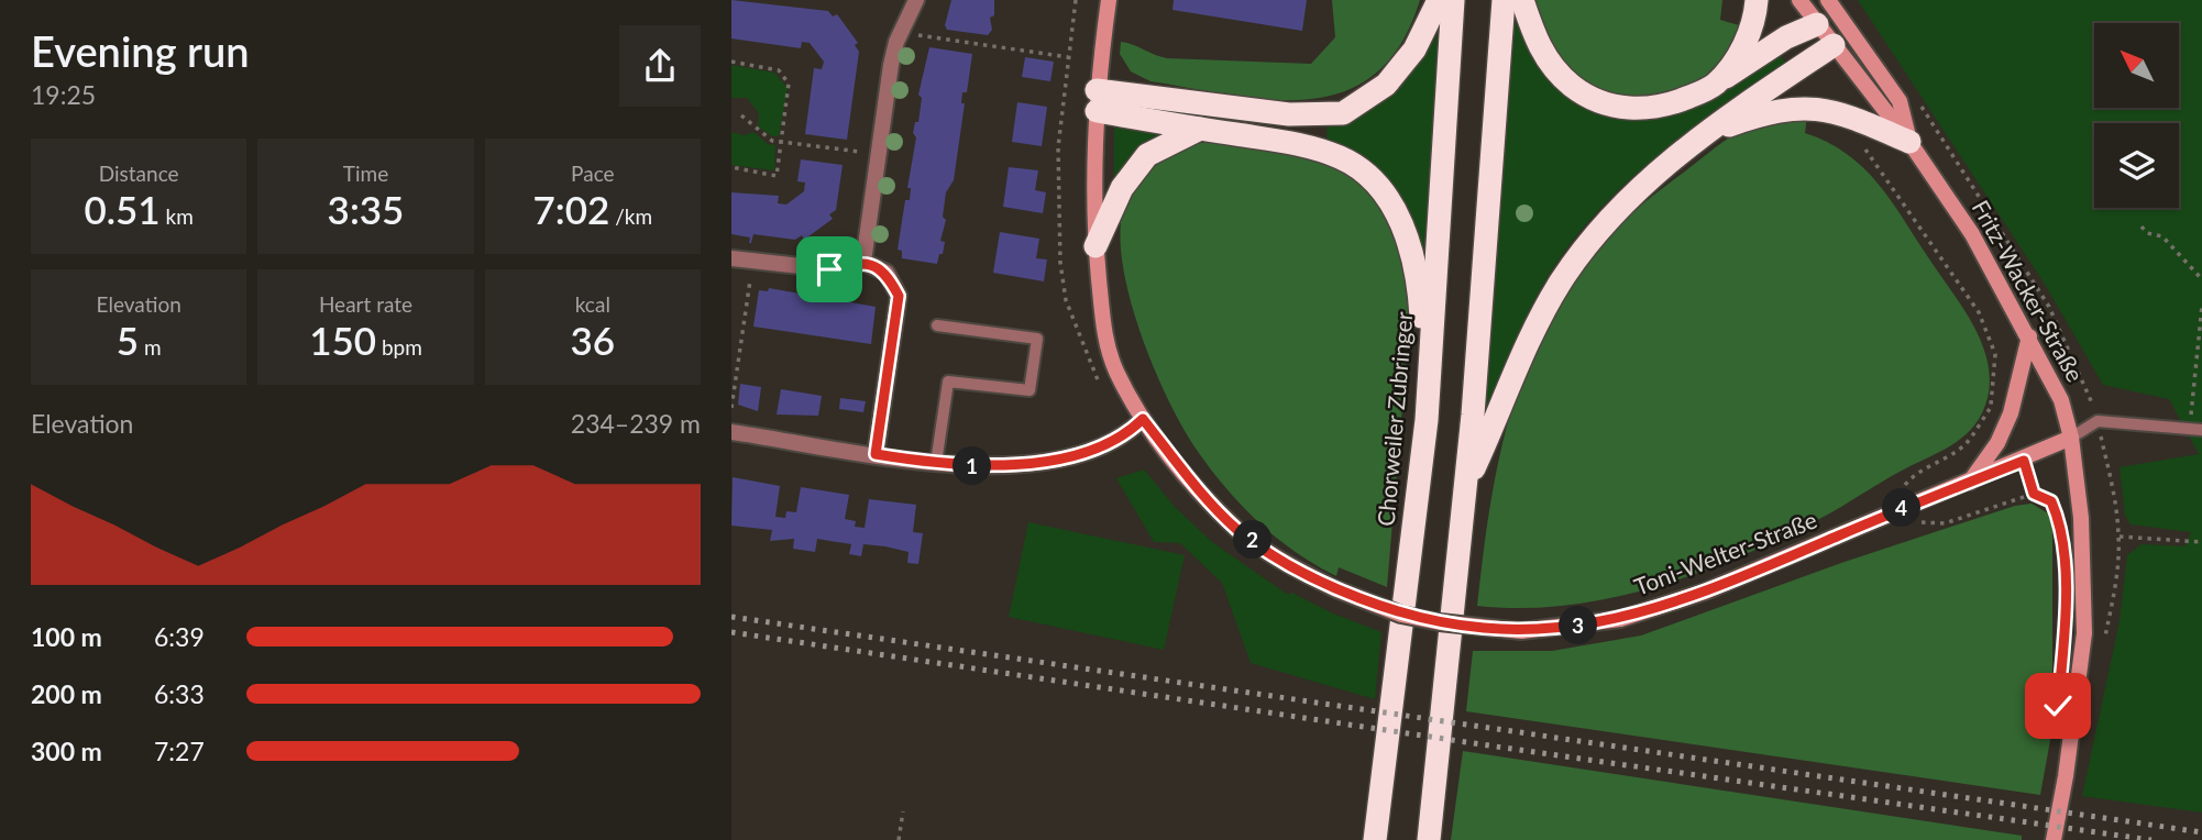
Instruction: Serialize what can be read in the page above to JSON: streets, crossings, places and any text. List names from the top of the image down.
{
  "streets": {
    "highway": ["Chorweiler Zubringer"],
    "street": ["Fritz-Wacker-Straße", "Toni-Welter-Straße"]
  },
  "crossings": [
    ["Fritz-Wacker-Straße", "Toni-Welter-Straße"]
  ],
  "north": "top left",
  "page": {
    "heading": ["Evening run", "19:25"],
    "stats": [
      ["Distance", "0.51 km"],
      ["Time", "3:35"],
      ["Pace", "7:02 /km"],
      ["Elevation", "5 m"],
      ["Heart rate", "150 bpm"],
      ["kcal", "36"]
    ],
    "chart": ["Elevation", "234–239 m"],
    "pins": [
      "1",
      "4",
      "2",
      "3"
    ],
    "list": [
      {
        "name": "100 m",
        "note": "6:39"
      },
      {
        "name": "200 m",
        "note": "6:33"
      },
      {
        "name": "300 m",
        "note": "7:27"
      }
    ]
  }
}
